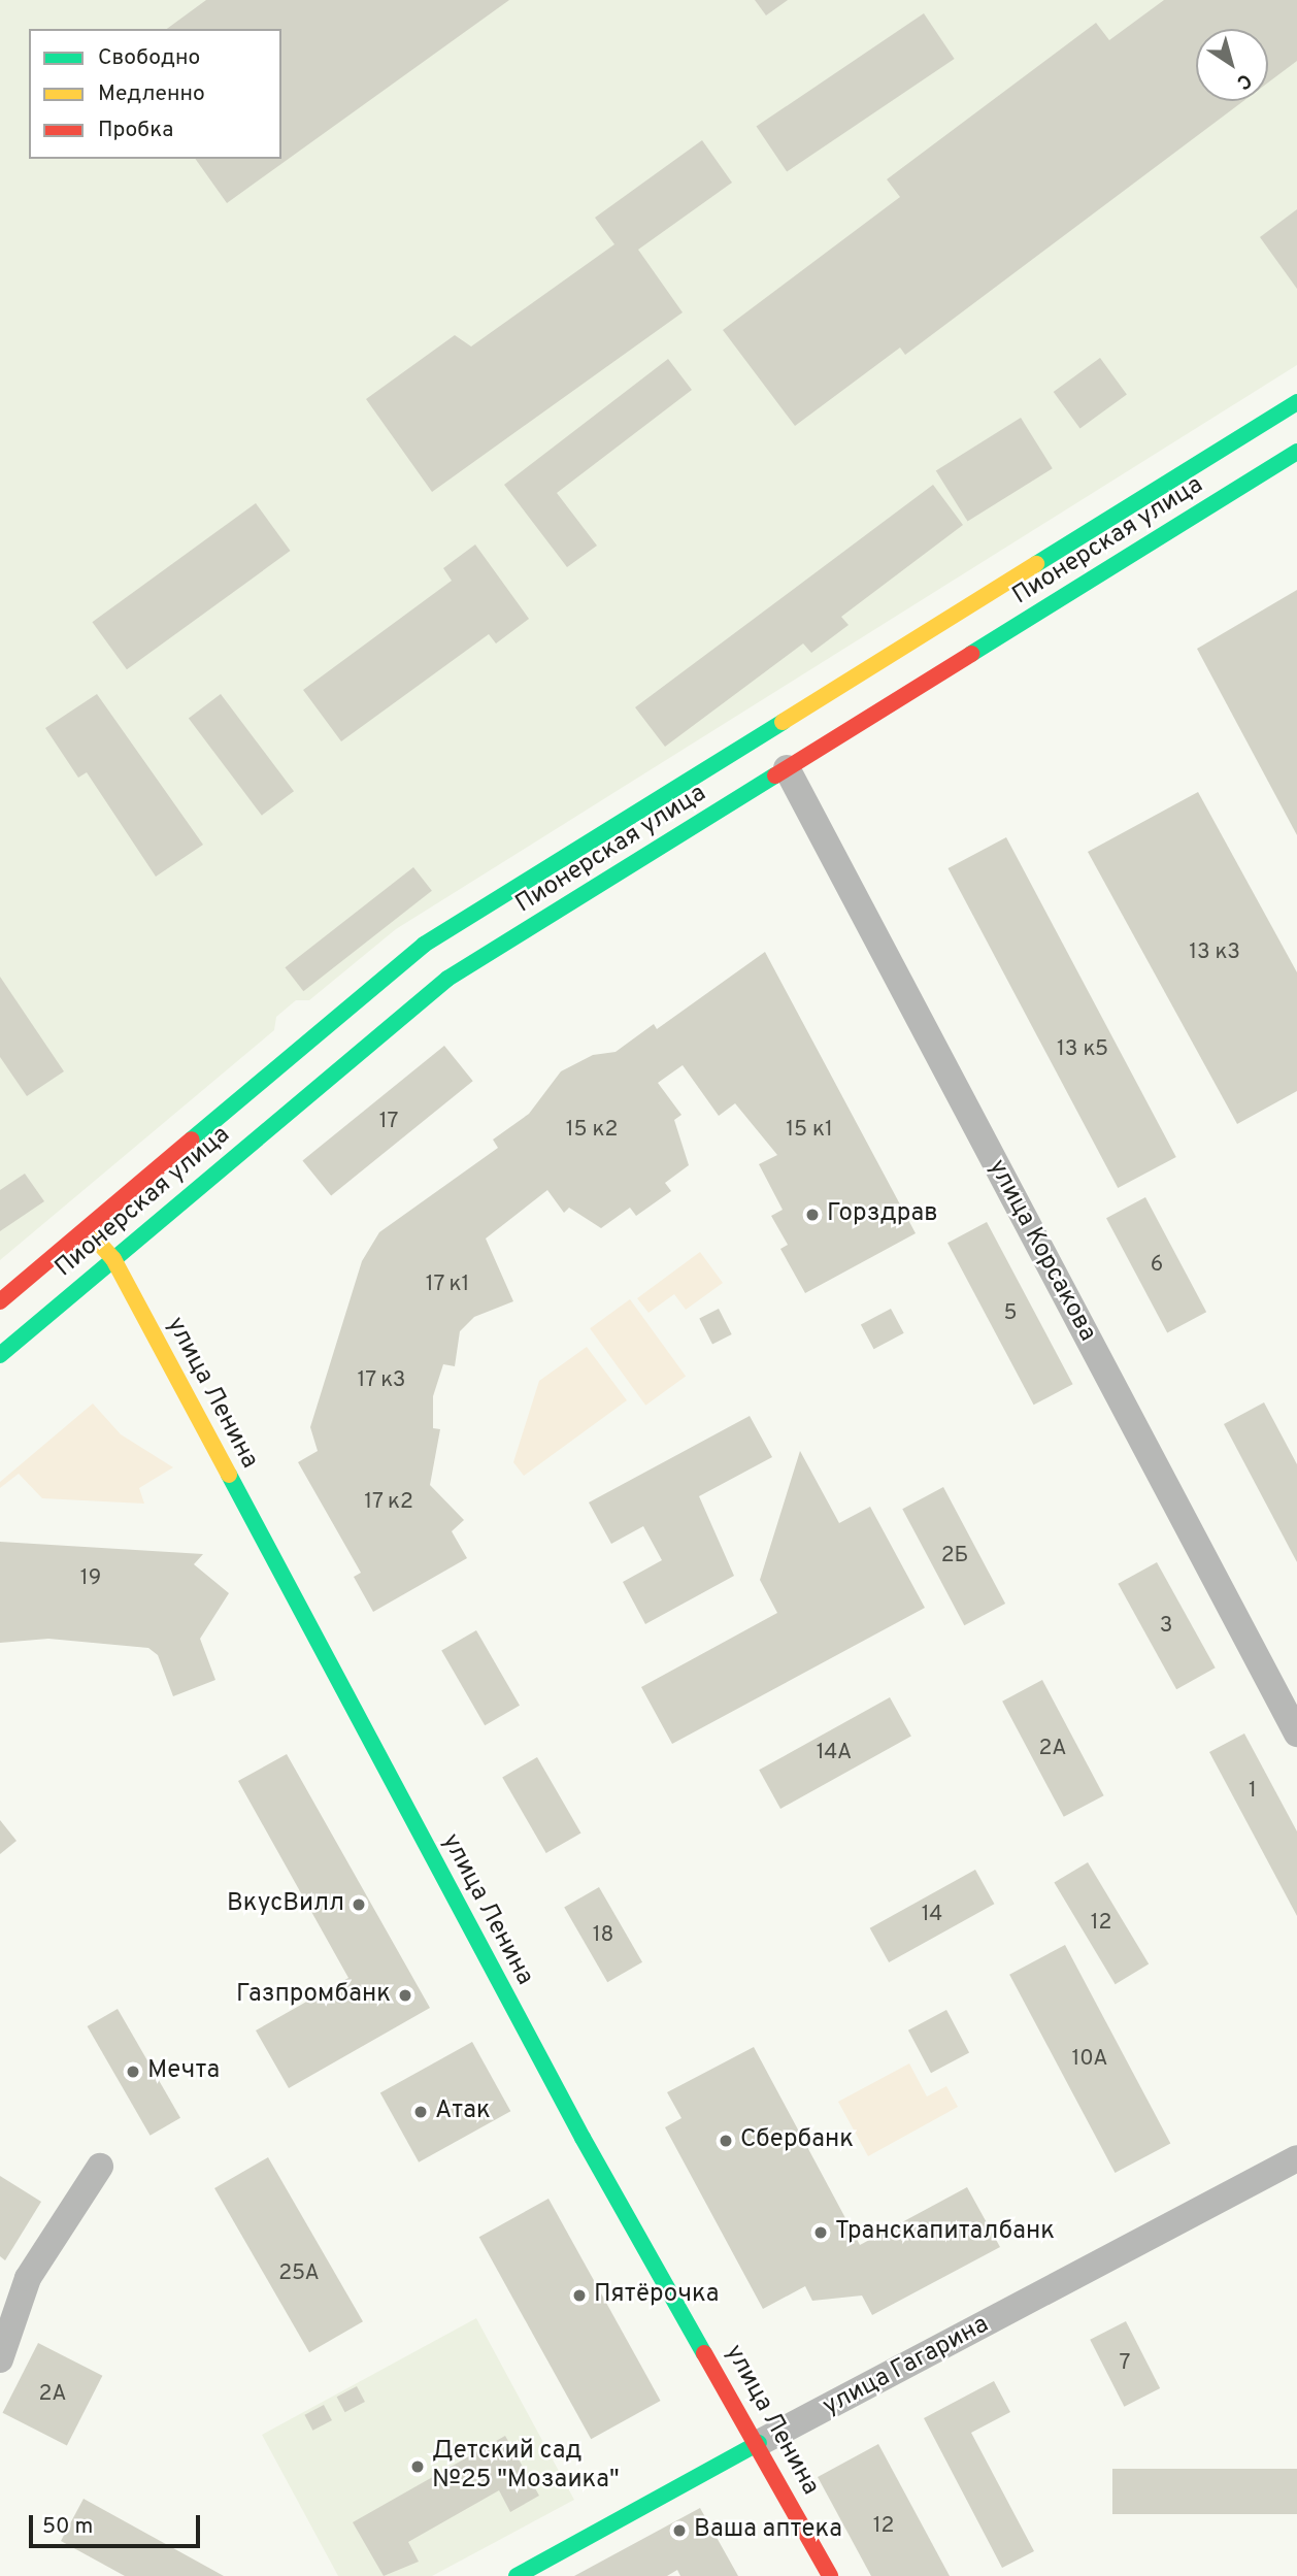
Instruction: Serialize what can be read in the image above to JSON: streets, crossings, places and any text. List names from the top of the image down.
{
  "streets": {
    "main road": ["Пионерская улица", "улица Ленина", "улица Гагарина"],
    "street": ["улица Корсакова"]
  },
  "crossings": [
    ["Пионерская улица", "улица Корсакова"],
    ["Пионерская улица", "улица Ленина"],
    ["улица Ленина", "улица Гагарина"]
  ],
  "places": [
    "Горздрав",
    "ВкусВилл",
    "Газпромбанк",
    "Мечта",
    "Атак",
    "Сбербанк",
    "Транскапиталбанк",
    "Пятёрочка",
    "Детский сад №25 \"Мозаика\"",
    "Ваша аптека"
  ],
  "house_numbers": [
    "13 к3",
    "13 к5",
    "17",
    "15 к2",
    "15 к1",
    "6",
    "17 к1",
    "5",
    "17 к3",
    "17 к2",
    "2Б",
    "19",
    "3",
    "2А",
    "14А",
    "1",
    "14",
    "12",
    "18",
    "10А",
    "25А",
    "7",
    "2А",
    "12"
  ],
  "legend": ["Свободно", "Медленно", "Пробка"],
  "scale_bar": "50 m",
  "north": "bottom right"
}
